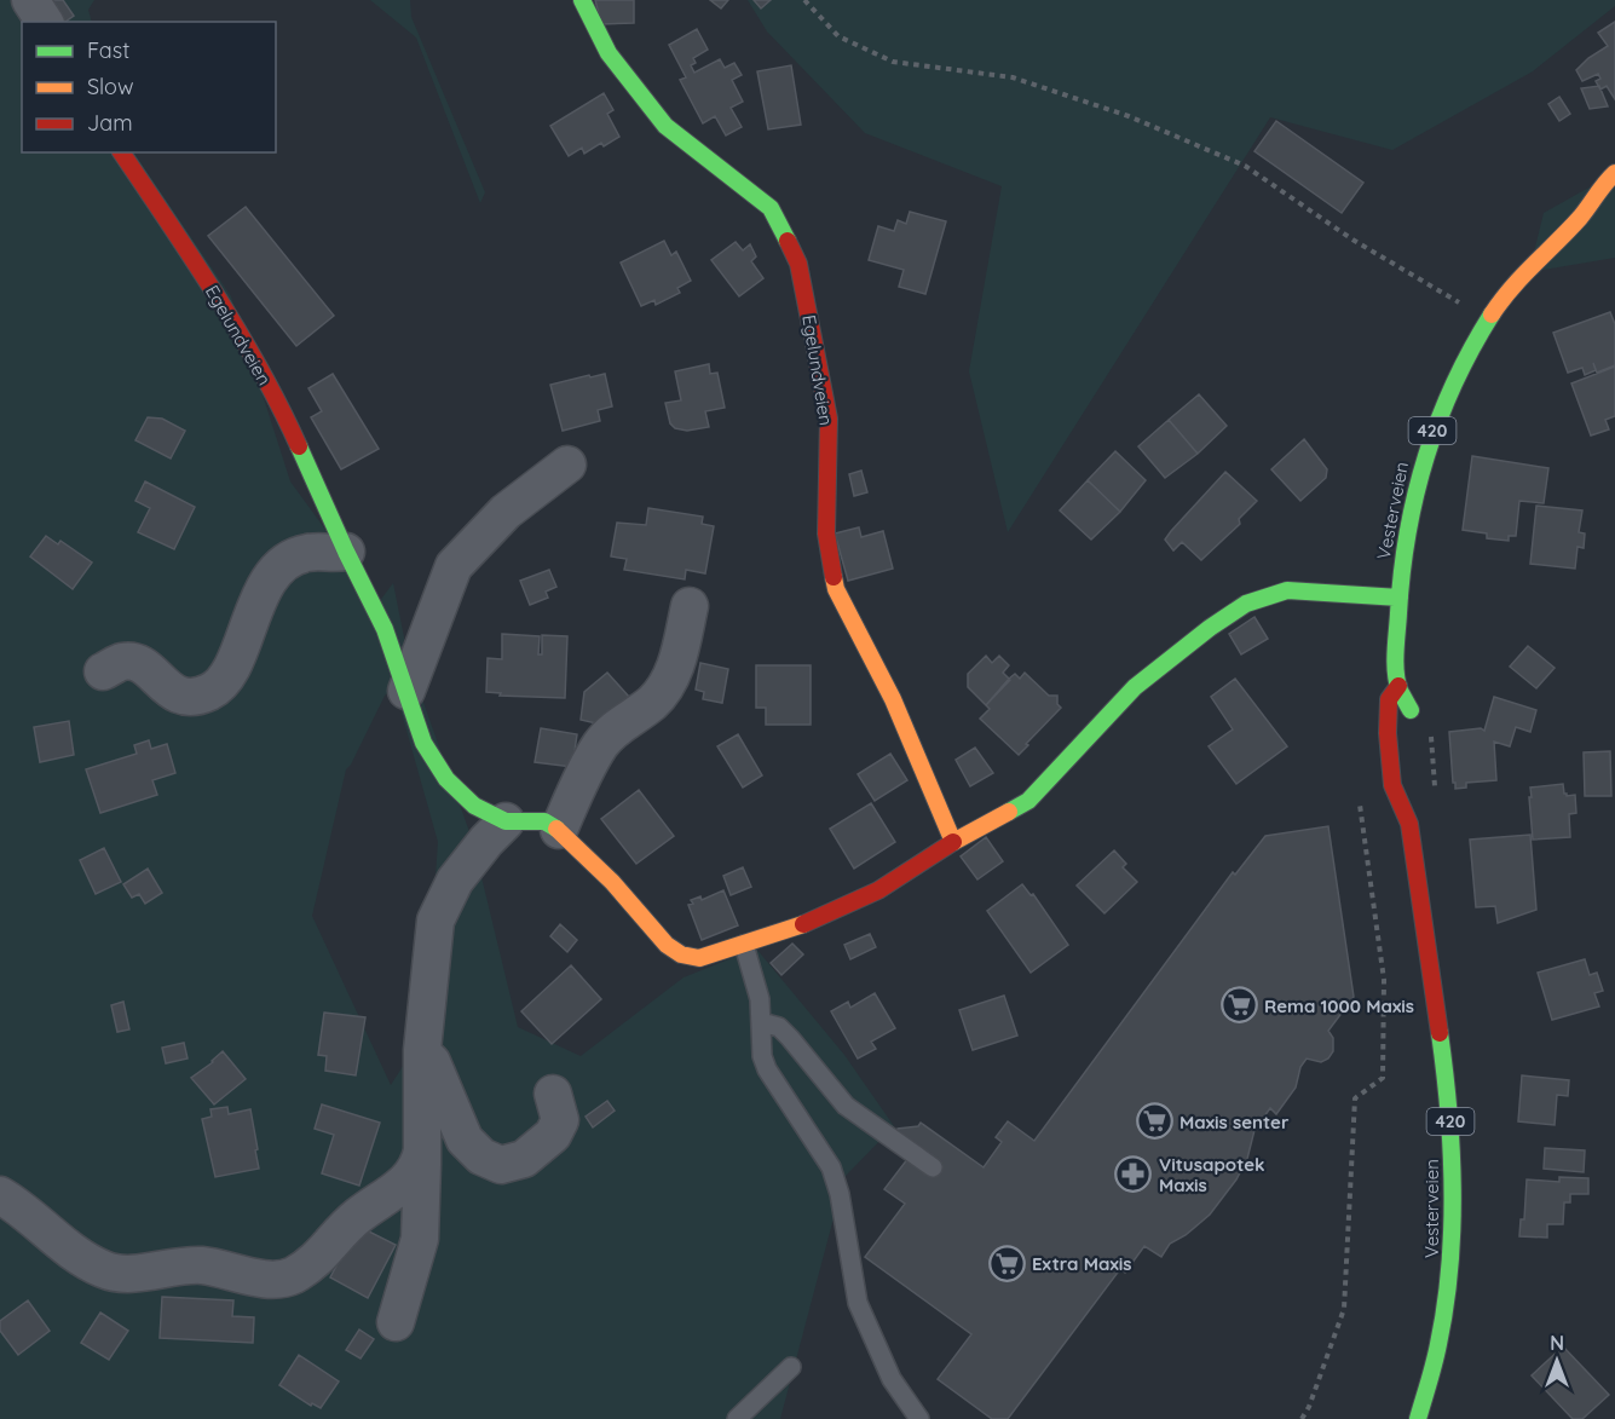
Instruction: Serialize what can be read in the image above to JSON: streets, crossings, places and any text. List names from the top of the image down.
{
  "streets": {
    "street": ["Egelundveien", "420", "Vesterveien"]
  },
  "places": {
    "supermarket": ["Rema 1000 Maxis", "Maxis senter", "Extra Maxis"],
    "pharmacy": ["Vitusapotek Maxis"]
  },
  "legend": ["Fast", "Slow", "Jam"],
  "north": "top"
}
